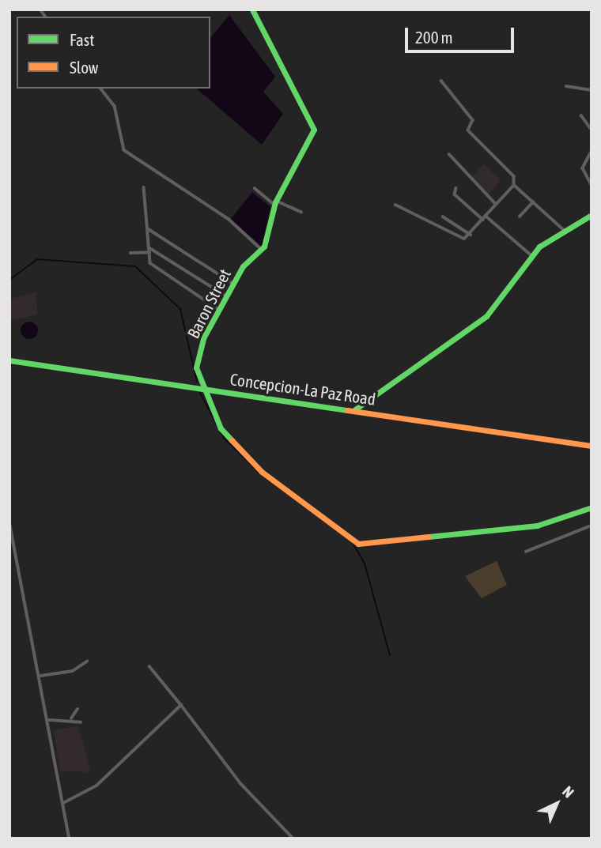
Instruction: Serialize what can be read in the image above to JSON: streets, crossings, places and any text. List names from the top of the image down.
{
  "streets": {
    "street": ["Baron Street", "Concepcion-La Paz Road"]
  },
  "crossings": [
    ["Baron Street", "Concepcion-La Paz Road"]
  ],
  "legend": ["Fast", "Slow"],
  "scale_bar": "200 m",
  "north": "top right"
}
